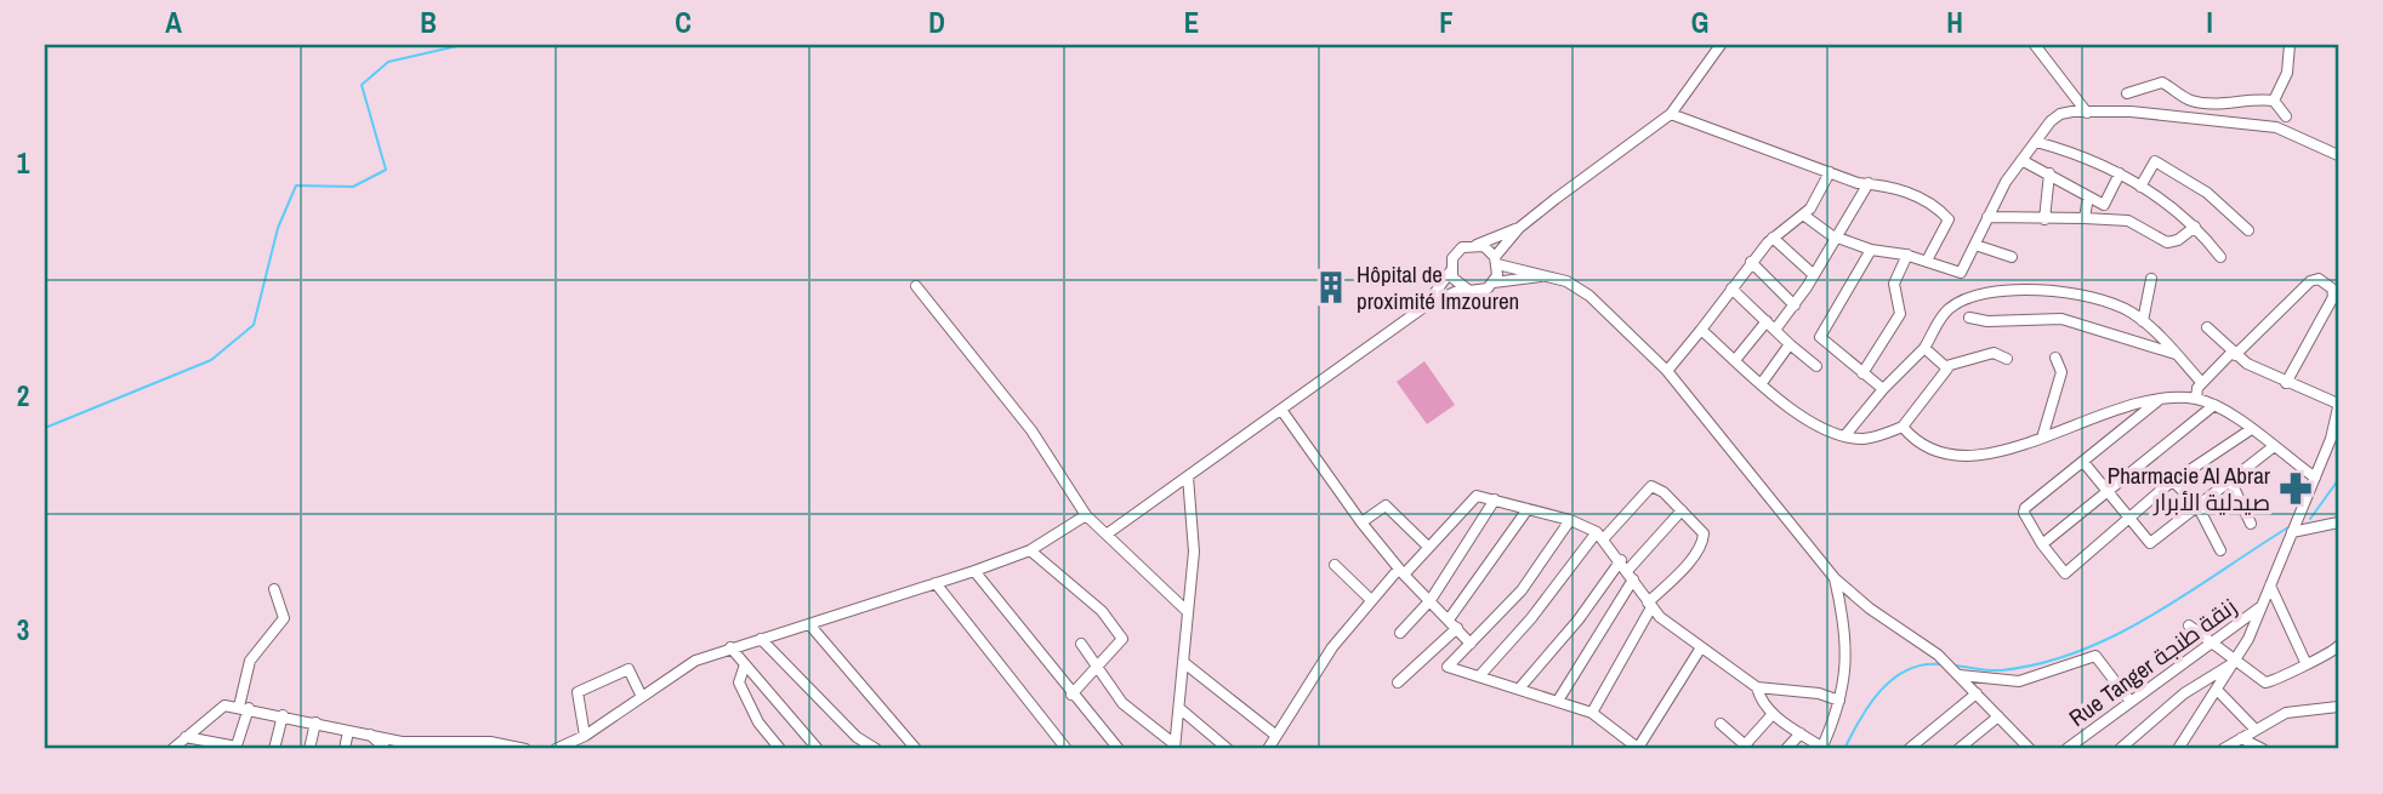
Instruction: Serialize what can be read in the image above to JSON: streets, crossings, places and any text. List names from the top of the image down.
{
  "streets": {
    "street": ["Rue Tanger زنقة طنجة"]
  },
  "places": {
    "building": ["Hôpital de proximité Imzouren"],
    "pharmacy": ["Pharmacie Al Abrar صيدلية الأبرار"]
  },
  "grid": {
    "columns": [
      "A",
      "B",
      "C",
      "D",
      "E",
      "F",
      "G",
      "H",
      "I"
    ],
    "rows": ["1", "2", "3"]
  }
}
